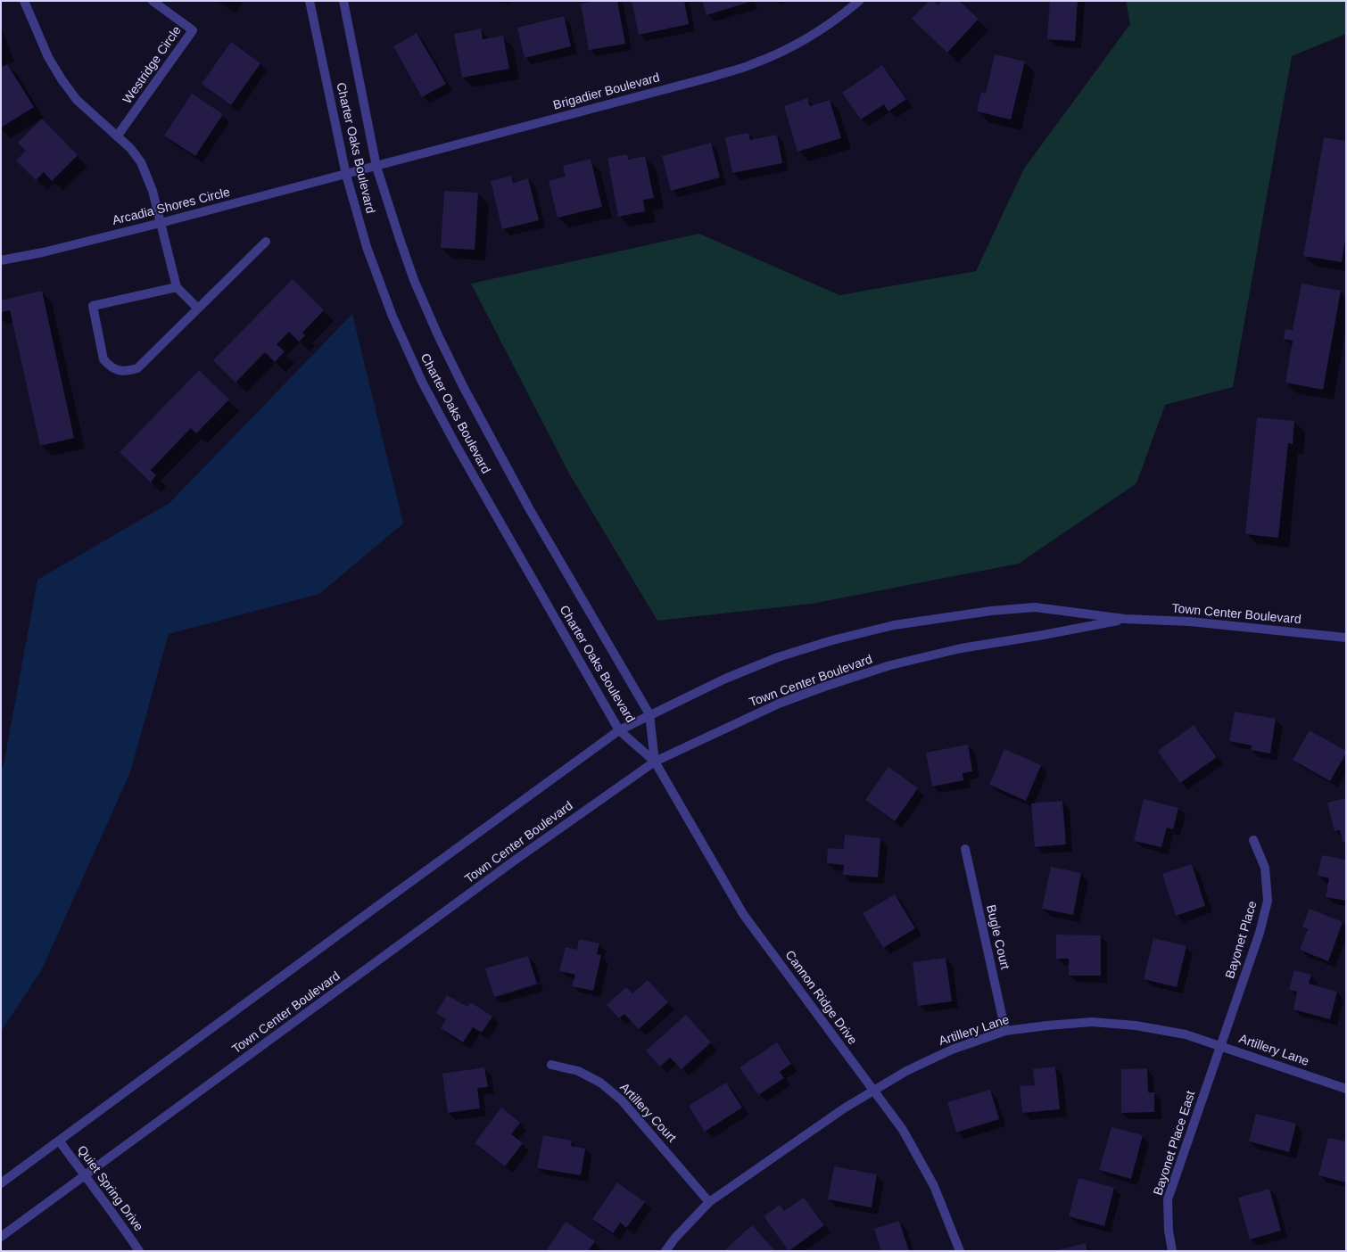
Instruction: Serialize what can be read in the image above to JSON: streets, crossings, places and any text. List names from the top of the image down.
{
  "streets": {
    "street": [
      "Westridge Circle",
      "Brigadier Boulevard",
      "Charter Oaks Boulevard",
      "Arcadia Shores Circle",
      "Town Center Boulevard",
      "Bugle Court",
      "Bayonet Place",
      "Cannon Ridge Drive",
      "Artillery Lane",
      "Artillery Court",
      "Bayonet Place East",
      "Quiet Spring Drive"
    ]
  },
  "crossings": [
    ["Brigadier Boulevard", "Charter Oaks Boulevard"],
    ["Brigadier Boulevard", "Arcadia Shores Circle"],
    ["Charter Oaks Boulevard", "Arcadia Shores Circle"],
    ["Charter Oaks Boulevard", "Town Center Boulevard"],
    ["Charter Oaks Boulevard", "Cannon Ridge Drive"],
    ["Town Center Boulevard", "Cannon Ridge Drive"],
    ["Town Center Boulevard", "Quiet Spring Drive"],
    ["Bugle Court", "Artillery Lane"],
    ["Bayonet Place", "Artillery Lane"],
    ["Bayonet Place", "Bayonet Place East"],
    ["Cannon Ridge Drive", "Artillery Lane"],
    ["Artillery Lane", "Artillery Court"],
    ["Artillery Lane", "Bayonet Place East"]
  ]
}
